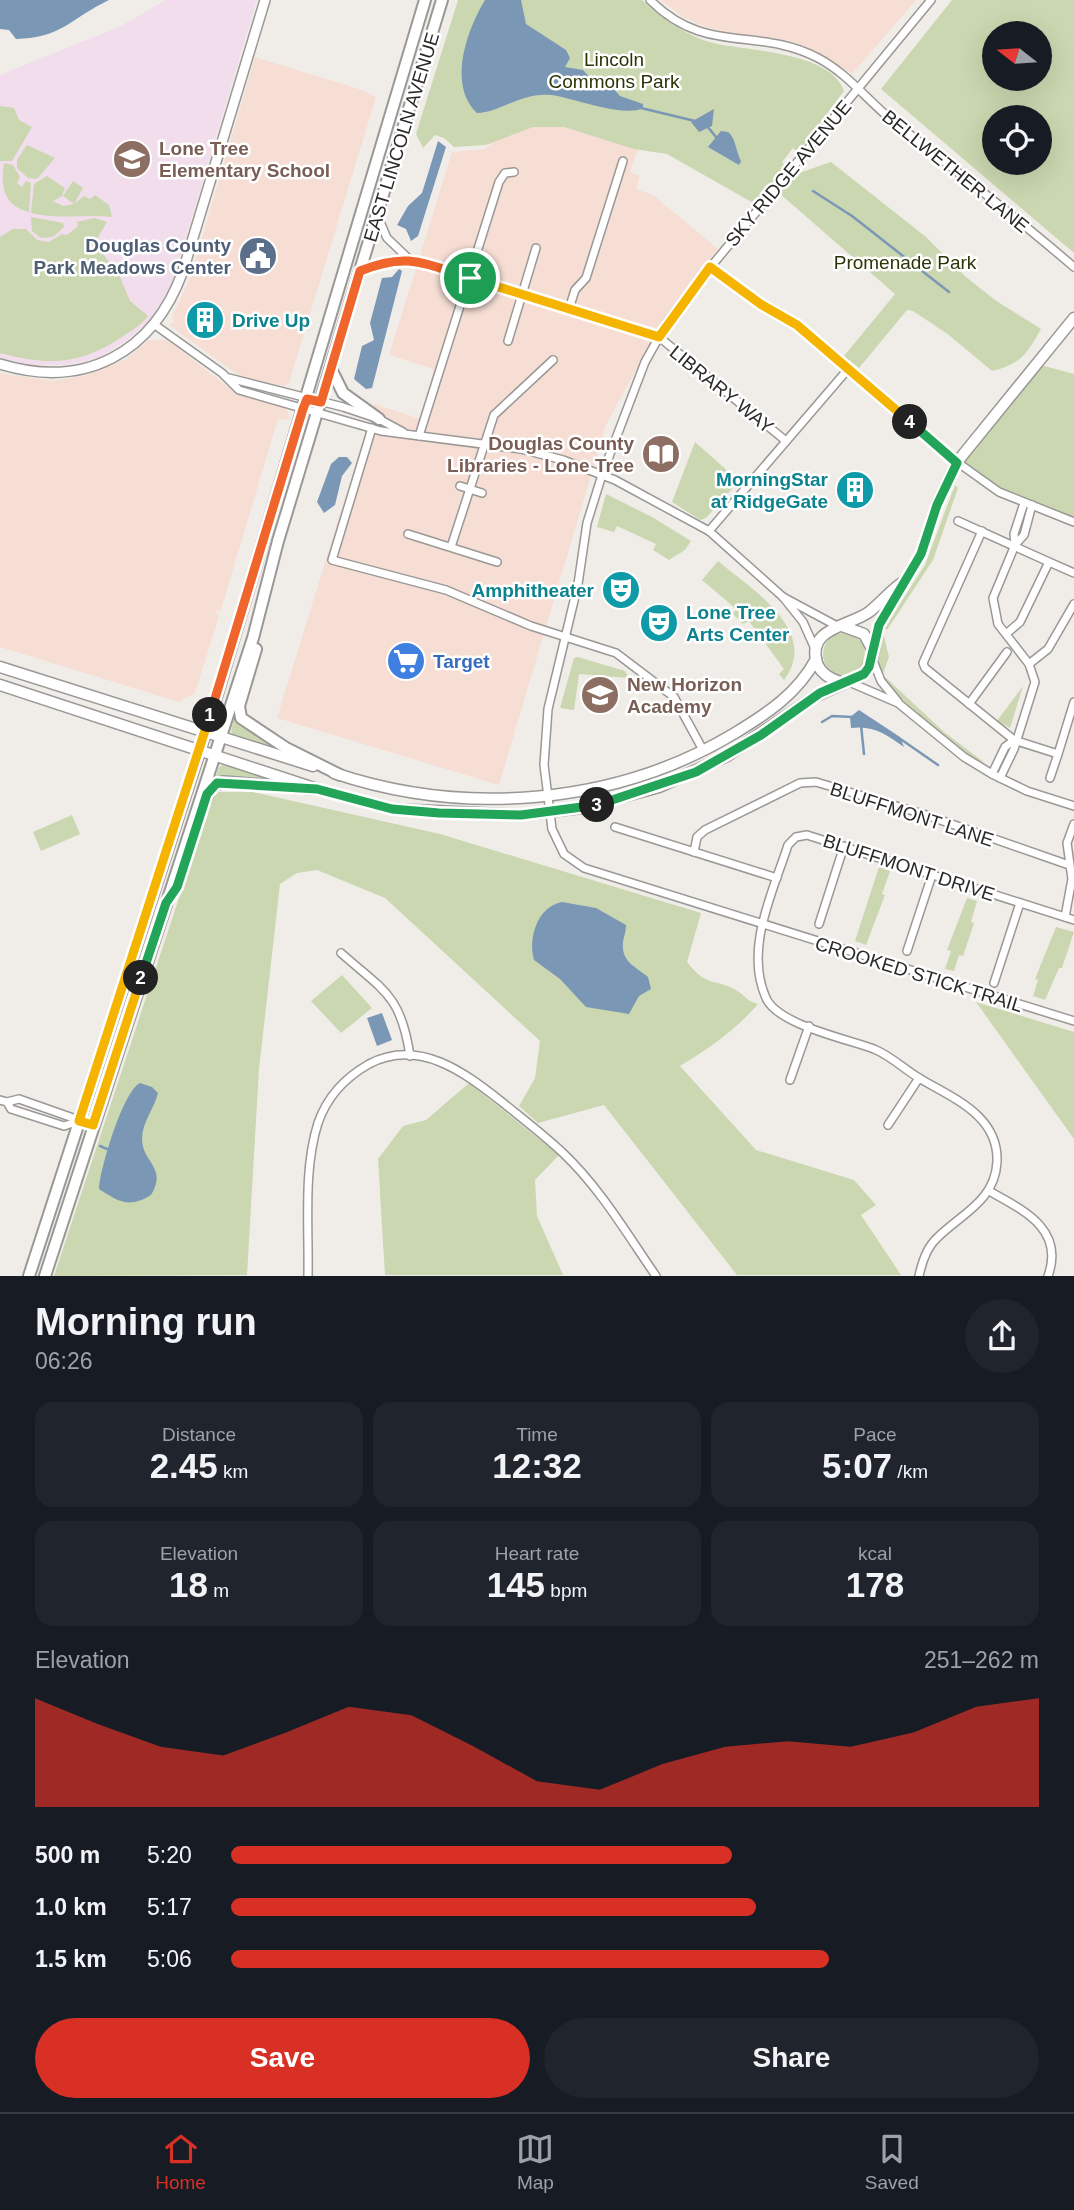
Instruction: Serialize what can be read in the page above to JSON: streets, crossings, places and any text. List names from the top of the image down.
{
  "streets": {
    "main road": ["EAST LINCOLN AVENUE"],
    "street": [
      "BELLWETHER LANE",
      "SKY RIDGE AVENUE",
      "LIBRARY WAY",
      "BLUFFMONT LANE",
      "BLUFFMONT DRIVE",
      "CROOKED STICK TRAIL"
    ]
  },
  "crossings": [
    ["BELLWETHER LANE", "SKY RIDGE AVENUE"],
    ["SKY RIDGE AVENUE", "LIBRARY WAY"],
    ["SKY RIDGE AVENUE", "CROOKED STICK TRAIL"],
    ["BLUFFMONT DRIVE", "CROOKED STICK TRAIL"]
  ],
  "parks": ["Lincoln Commons Park", "Promenade Park"],
  "places": {
    "school or university": ["Lone Tree Elementary School", "New Horizon Academy"],
    "public building": ["Douglas County Park Meadows Center"],
    "building": ["Drive Up", "MorningStar at RidgeGate"],
    "library": ["Douglas County Libraries - Lone Tree"],
    "theatre": ["Amphitheater", "Lone Tree Arts Center"],
    "supermarket": ["Target"]
  },
  "north": "left",
  "page": {
    "pins": [
      "4",
      "1",
      "3",
      "2"
    ],
    "heading": ["Morning run", "06:26"],
    "stats": [
      ["Distance", "2.45 km"],
      ["Time", "12:32"],
      ["Pace", "5:07 /km"],
      ["Elevation", "18 m"],
      ["Heart rate", "145 bpm"],
      ["kcal", "178"]
    ],
    "chart": ["Elevation", "251–262 m"],
    "list": [
      {
        "name": "500 m",
        "note": "5:20"
      },
      {
        "name": "1.0 km",
        "note": "5:17"
      },
      {
        "name": "1.5 km",
        "note": "5:06"
      }
    ],
    "buttons": ["Save", "Share"],
    "tabs": ["Home", "Map", "Saved"]
  }
}
